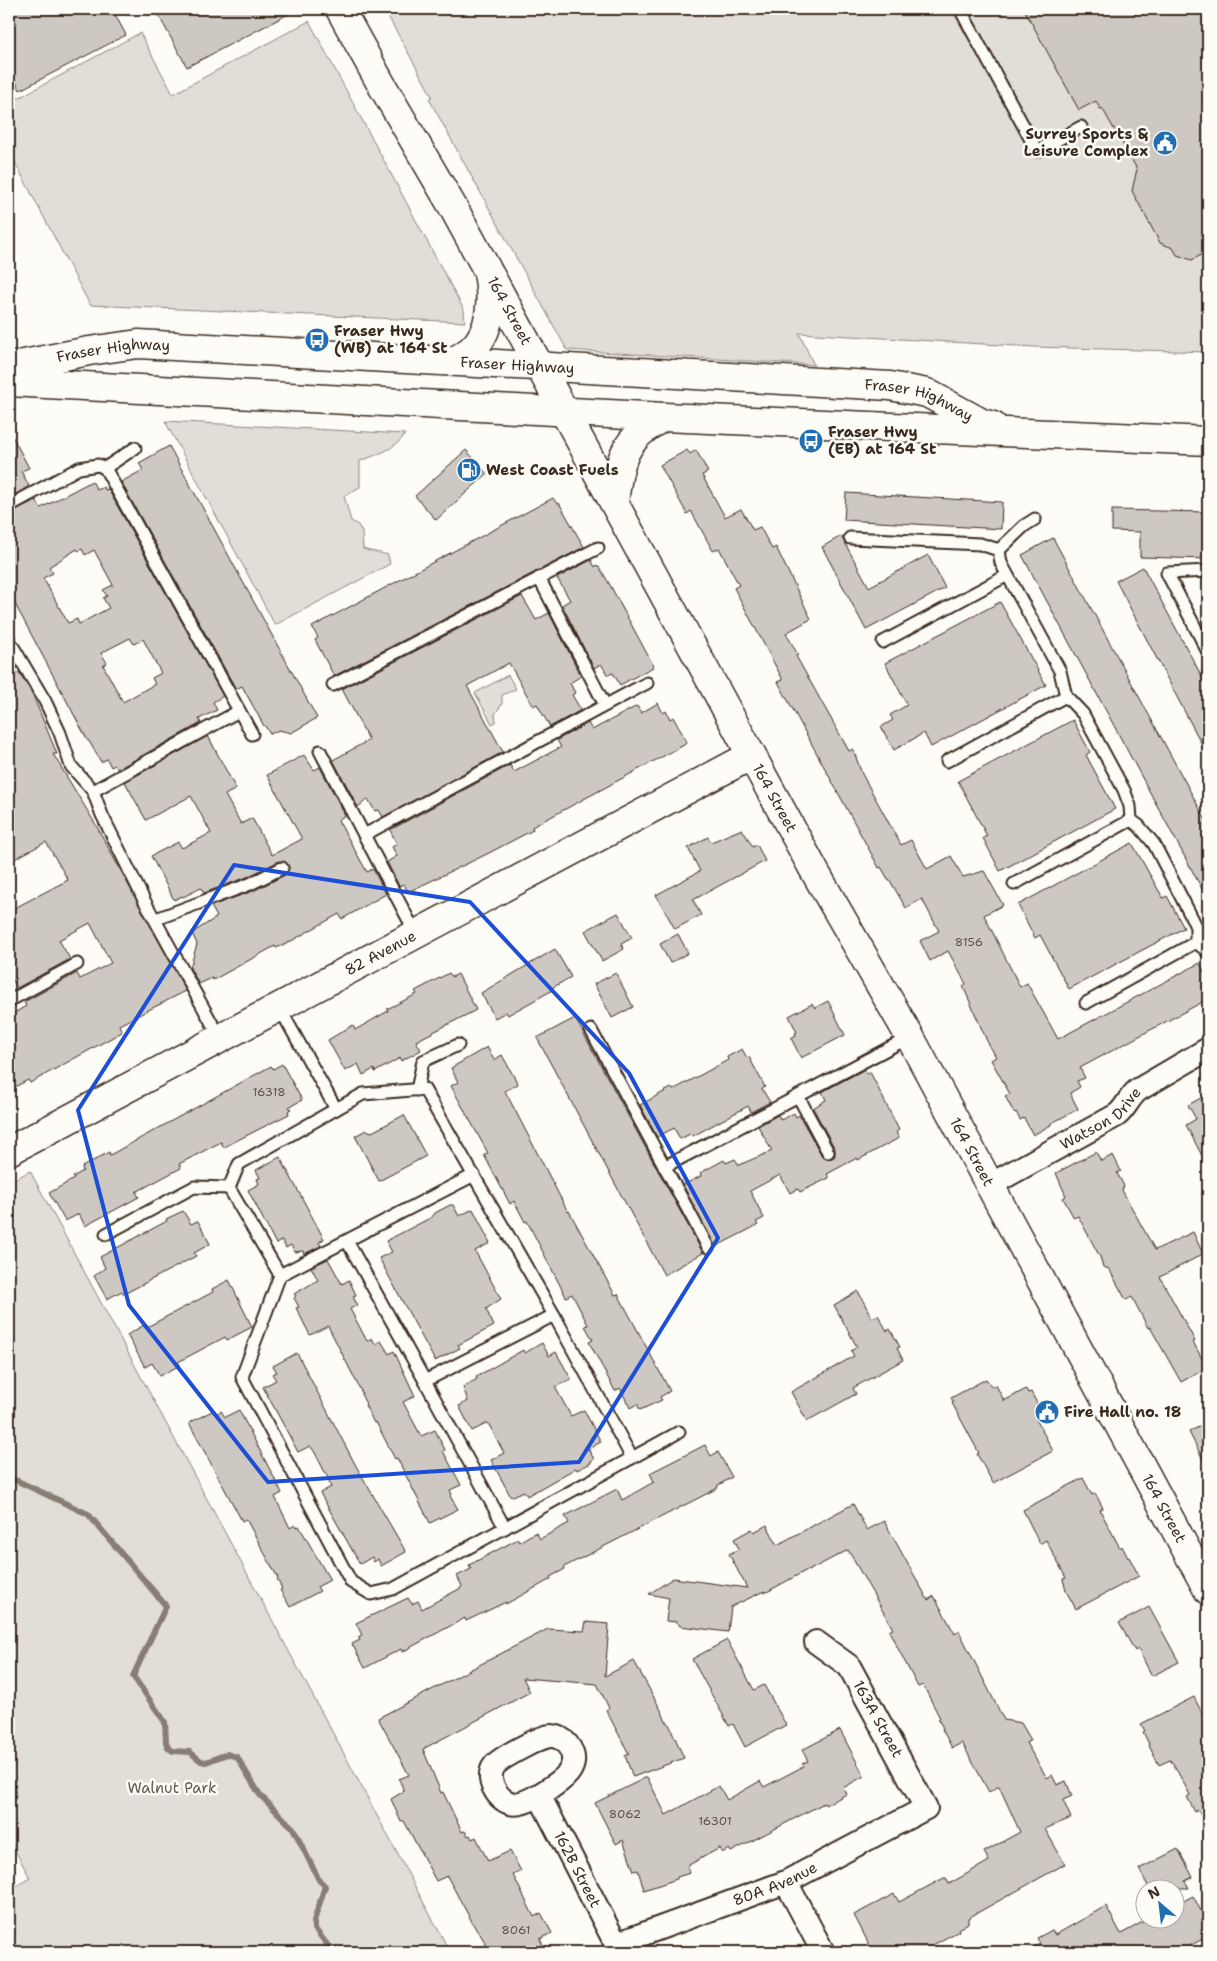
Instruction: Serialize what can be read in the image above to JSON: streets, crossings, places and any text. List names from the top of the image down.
{
  "streets": {
    "street": [
      "164 Street",
      "Fraser Highway",
      "82 Avenue",
      "Watson Drive",
      "163A Street",
      "162B Street",
      "80A Avenue"
    ]
  },
  "crossings": [
    ["164 Street", "Fraser Highway"],
    ["164 Street", "82 Avenue"],
    ["164 Street", "Watson Drive"],
    ["163A Street", "80A Avenue"],
    ["162B Street", "80A Avenue"]
  ],
  "parks": ["Walnut Park"],
  "places": {
    "public building": ["Surrey Sports & Leisure Complex", "Fire Hall no. 18"],
    "bus stop": ["Fraser Hwy (WB) at 164 St", "Fraser Hwy (EB) at 164 St"],
    "fuel station": ["West Coast Fuels"]
  },
  "house_numbers": [
    "8156",
    "16318",
    "8062",
    "16301",
    "8061"
  ],
  "north": "top left"
}
